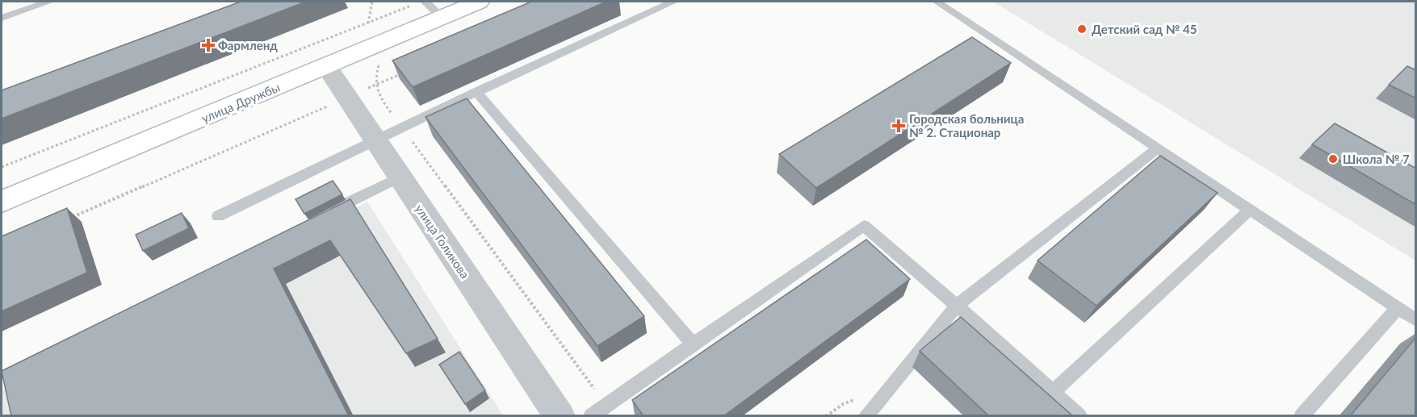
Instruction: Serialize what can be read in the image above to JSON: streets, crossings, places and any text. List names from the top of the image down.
{
  "streets": {
    "main road": ["улица Дружбы"],
    "street": ["улица Голикова"]
  },
  "crossings": [
    ["улица Дружбы", "улица Голикова"]
  ],
  "places": {
    "other": ["Детский сад № 45", "Школа № 7"],
    "health": ["Фармленд", "Городская больница № 2. Стационар"]
  }
}
